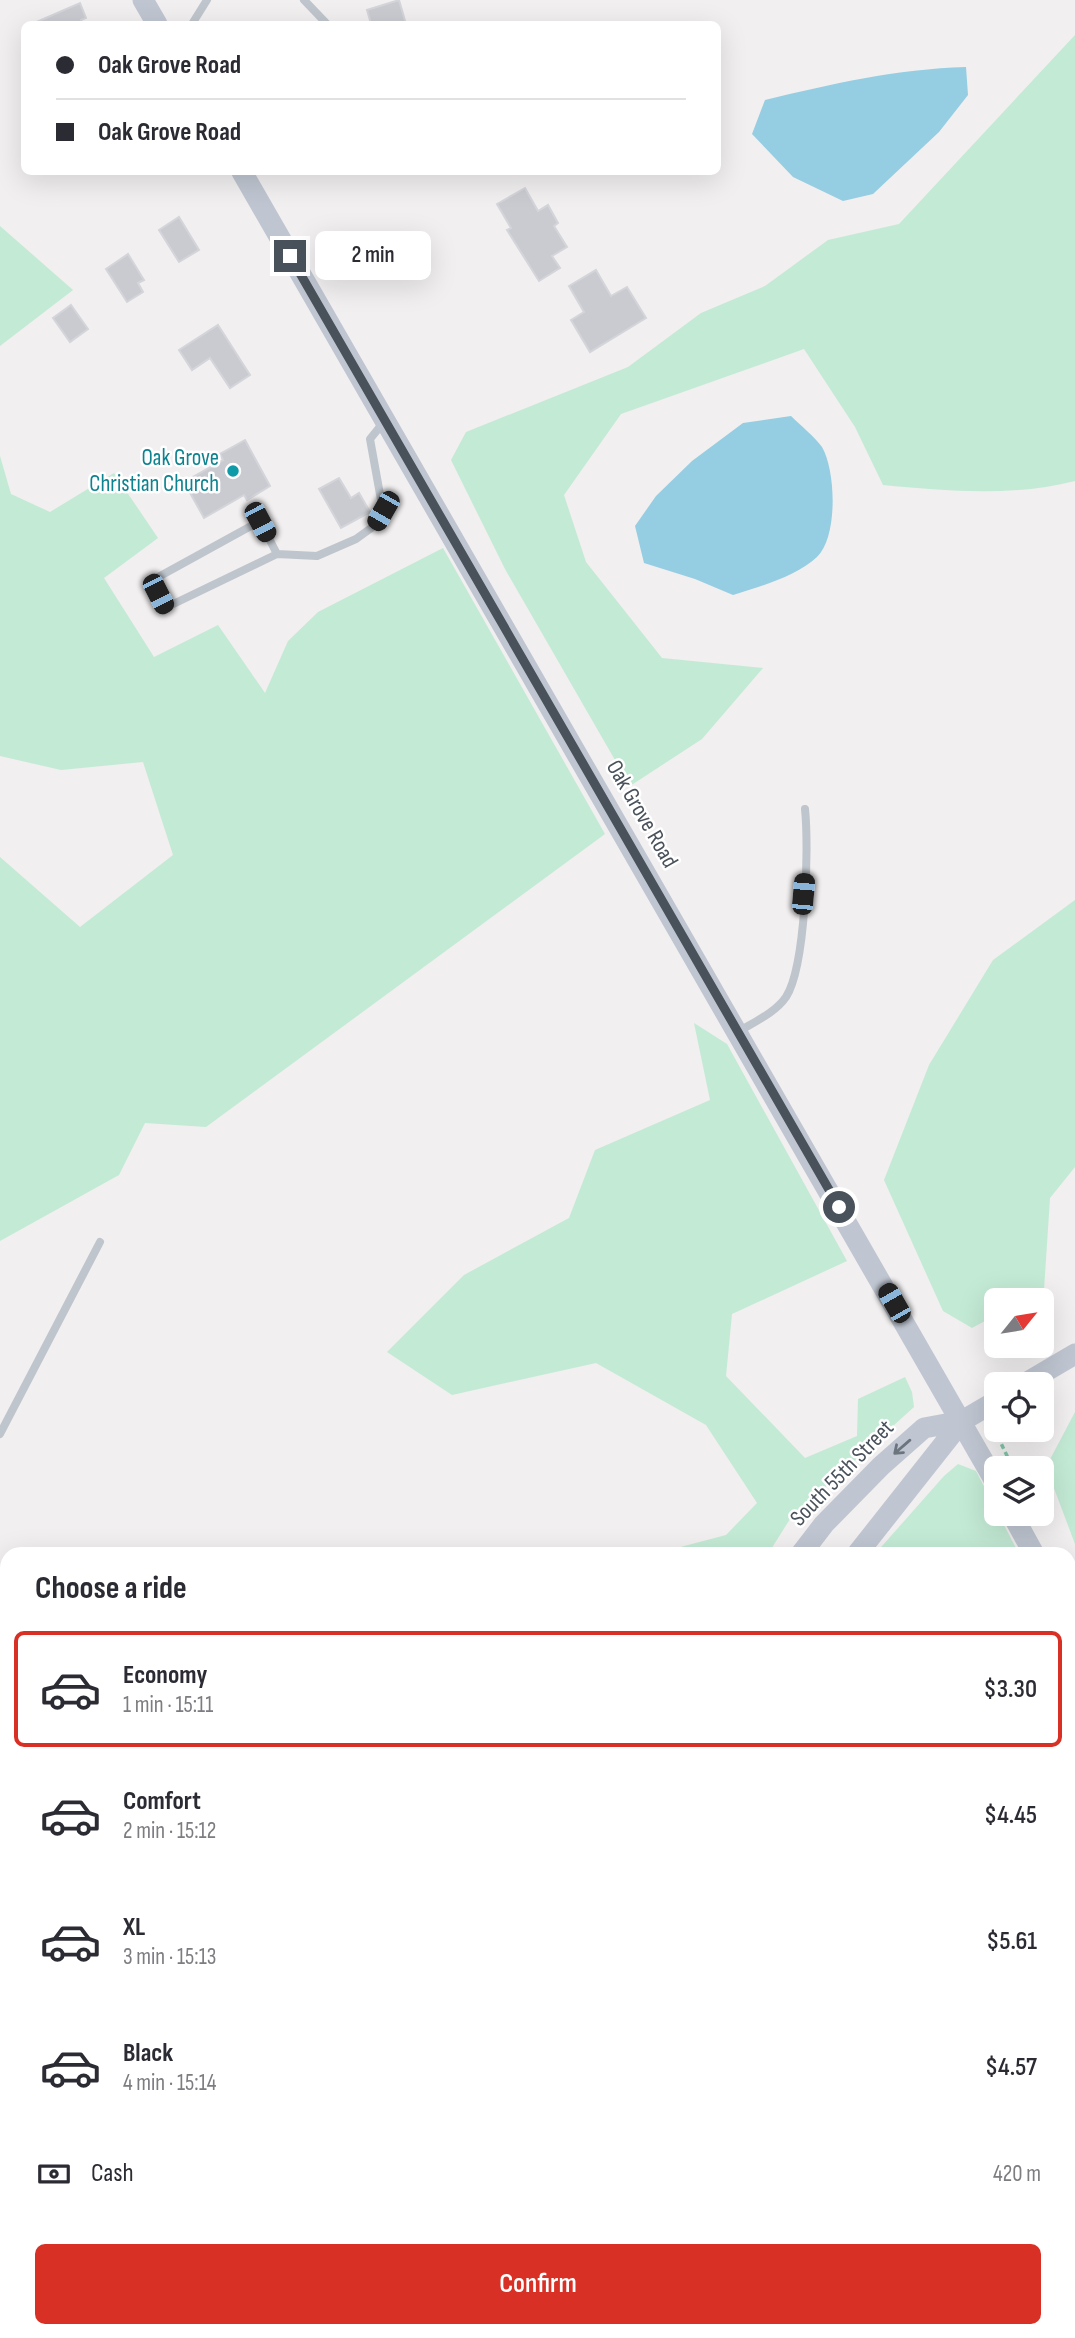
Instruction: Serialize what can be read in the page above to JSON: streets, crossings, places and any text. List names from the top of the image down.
{
  "streets": {
    "street": ["Oak Grove Road", "South 55th Street"]
  },
  "crossings": [
    ["Oak Grove Road", "South 55th Street"]
  ],
  "places": ["Oak Grove Christian Church"],
  "north": "top right",
  "page": {
    "banner": ["Oak Grove Road", "Oak Grove Road"],
    "bubble": "2 min",
    "heading": "Choose a ride",
    "list": [
      {
        "name": "Economy",
        "note": "1 min · 15:11",
        "value": "$3.30"
      },
      {
        "name": "Comfort",
        "note": "2 min · 15:12",
        "value": "$4.45"
      },
      {
        "name": "XL",
        "note": "3 min · 15:13",
        "value": "$5.61"
      },
      {
        "name": "Black",
        "note": "4 min · 15:14",
        "value": "$4.57"
      }
    ],
    "pay": ["Cash", "420 m"],
    "buttons": "Confirm"
  }
}
